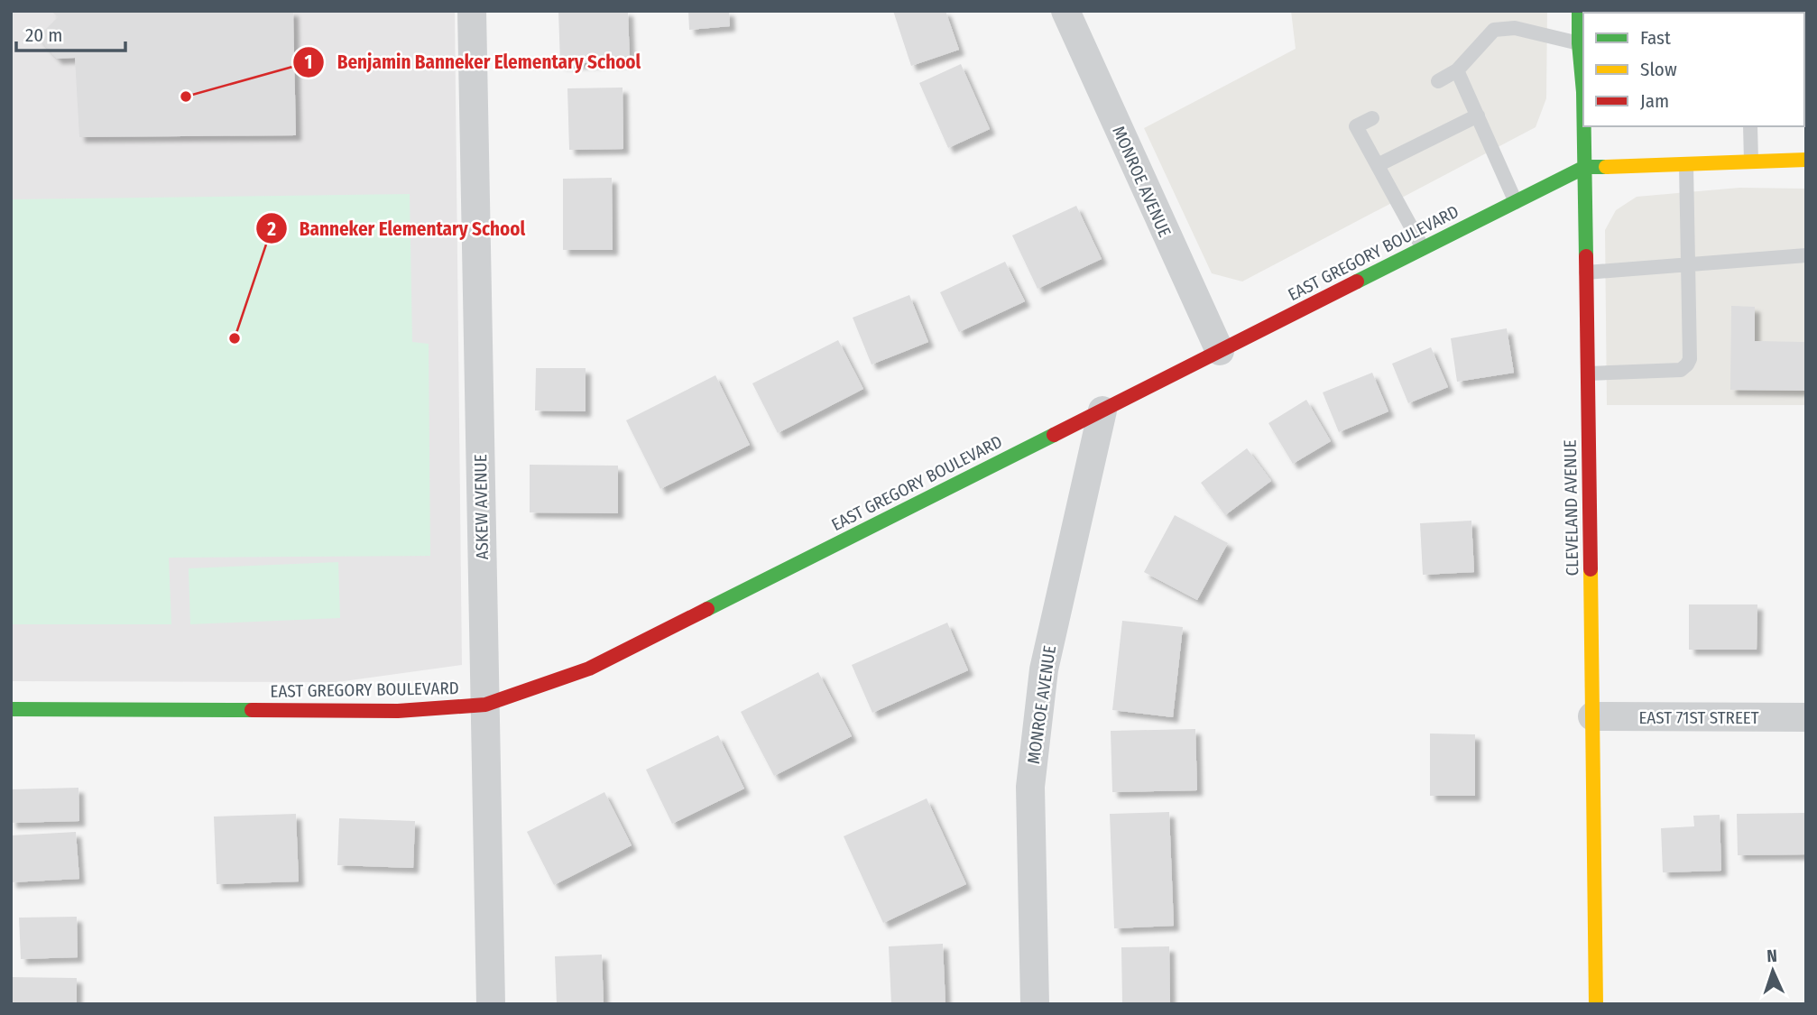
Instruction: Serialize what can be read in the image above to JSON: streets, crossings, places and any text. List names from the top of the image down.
{
  "streets": {
    "main road": ["EAST GREGORY BOULEVARD", "CLEVELAND AVENUE"],
    "street": ["MONROE AVENUE", "ASKEW AVENUE", "EAST 71ST STREET"]
  },
  "crossings": [
    ["MONROE AVENUE", "EAST GREGORY BOULEVARD"],
    ["EAST GREGORY BOULEVARD", "ASKEW AVENUE"],
    ["EAST GREGORY BOULEVARD", "CLEVELAND AVENUE"],
    ["CLEVELAND AVENUE", "EAST 71ST STREET"]
  ],
  "places": ["Benjamin Banneker Elementary School", "Banneker Elementary School"],
  "legend": ["Fast", "Slow", "Jam"],
  "scale_bar": "20 m",
  "north": "top"
}
